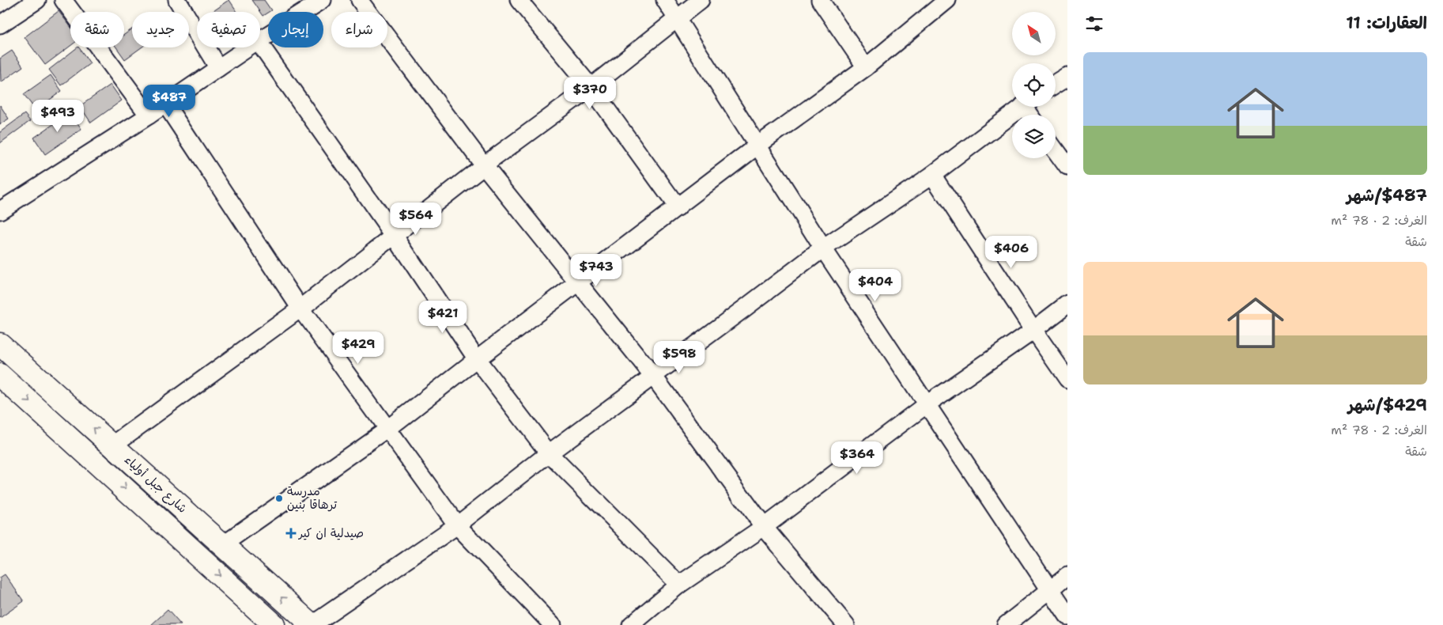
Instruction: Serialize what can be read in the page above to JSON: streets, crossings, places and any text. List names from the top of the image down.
{
  "streets": {
    "main road": ["شارع جبل أولياء"]
  },
  "places": {
    "other": ["مدرسة ترهاقا بنين"],
    "health": ["صيدلية ان كير"]
  },
  "north": "top left",
  "page": {
    "heading": "العقارات: 11",
    "chip": [
      "شراء",
      "إيجار",
      "تصفية",
      "جديد",
      "شقة"
    ],
    "list": [
      {
        "name": "$487/شهر",
        "note": "الغرف: 2 · 78 m² · شقة"
      },
      {
        "name": "$429/شهر",
        "note": "الغرف: 2 · 78 m² · شقة"
      }
    ],
    "price": [
      "$370",
      "$487",
      "$493",
      "$564",
      "$406",
      "$743",
      "$404",
      "$421",
      "$429",
      "$598",
      "$364"
    ]
  }
}
